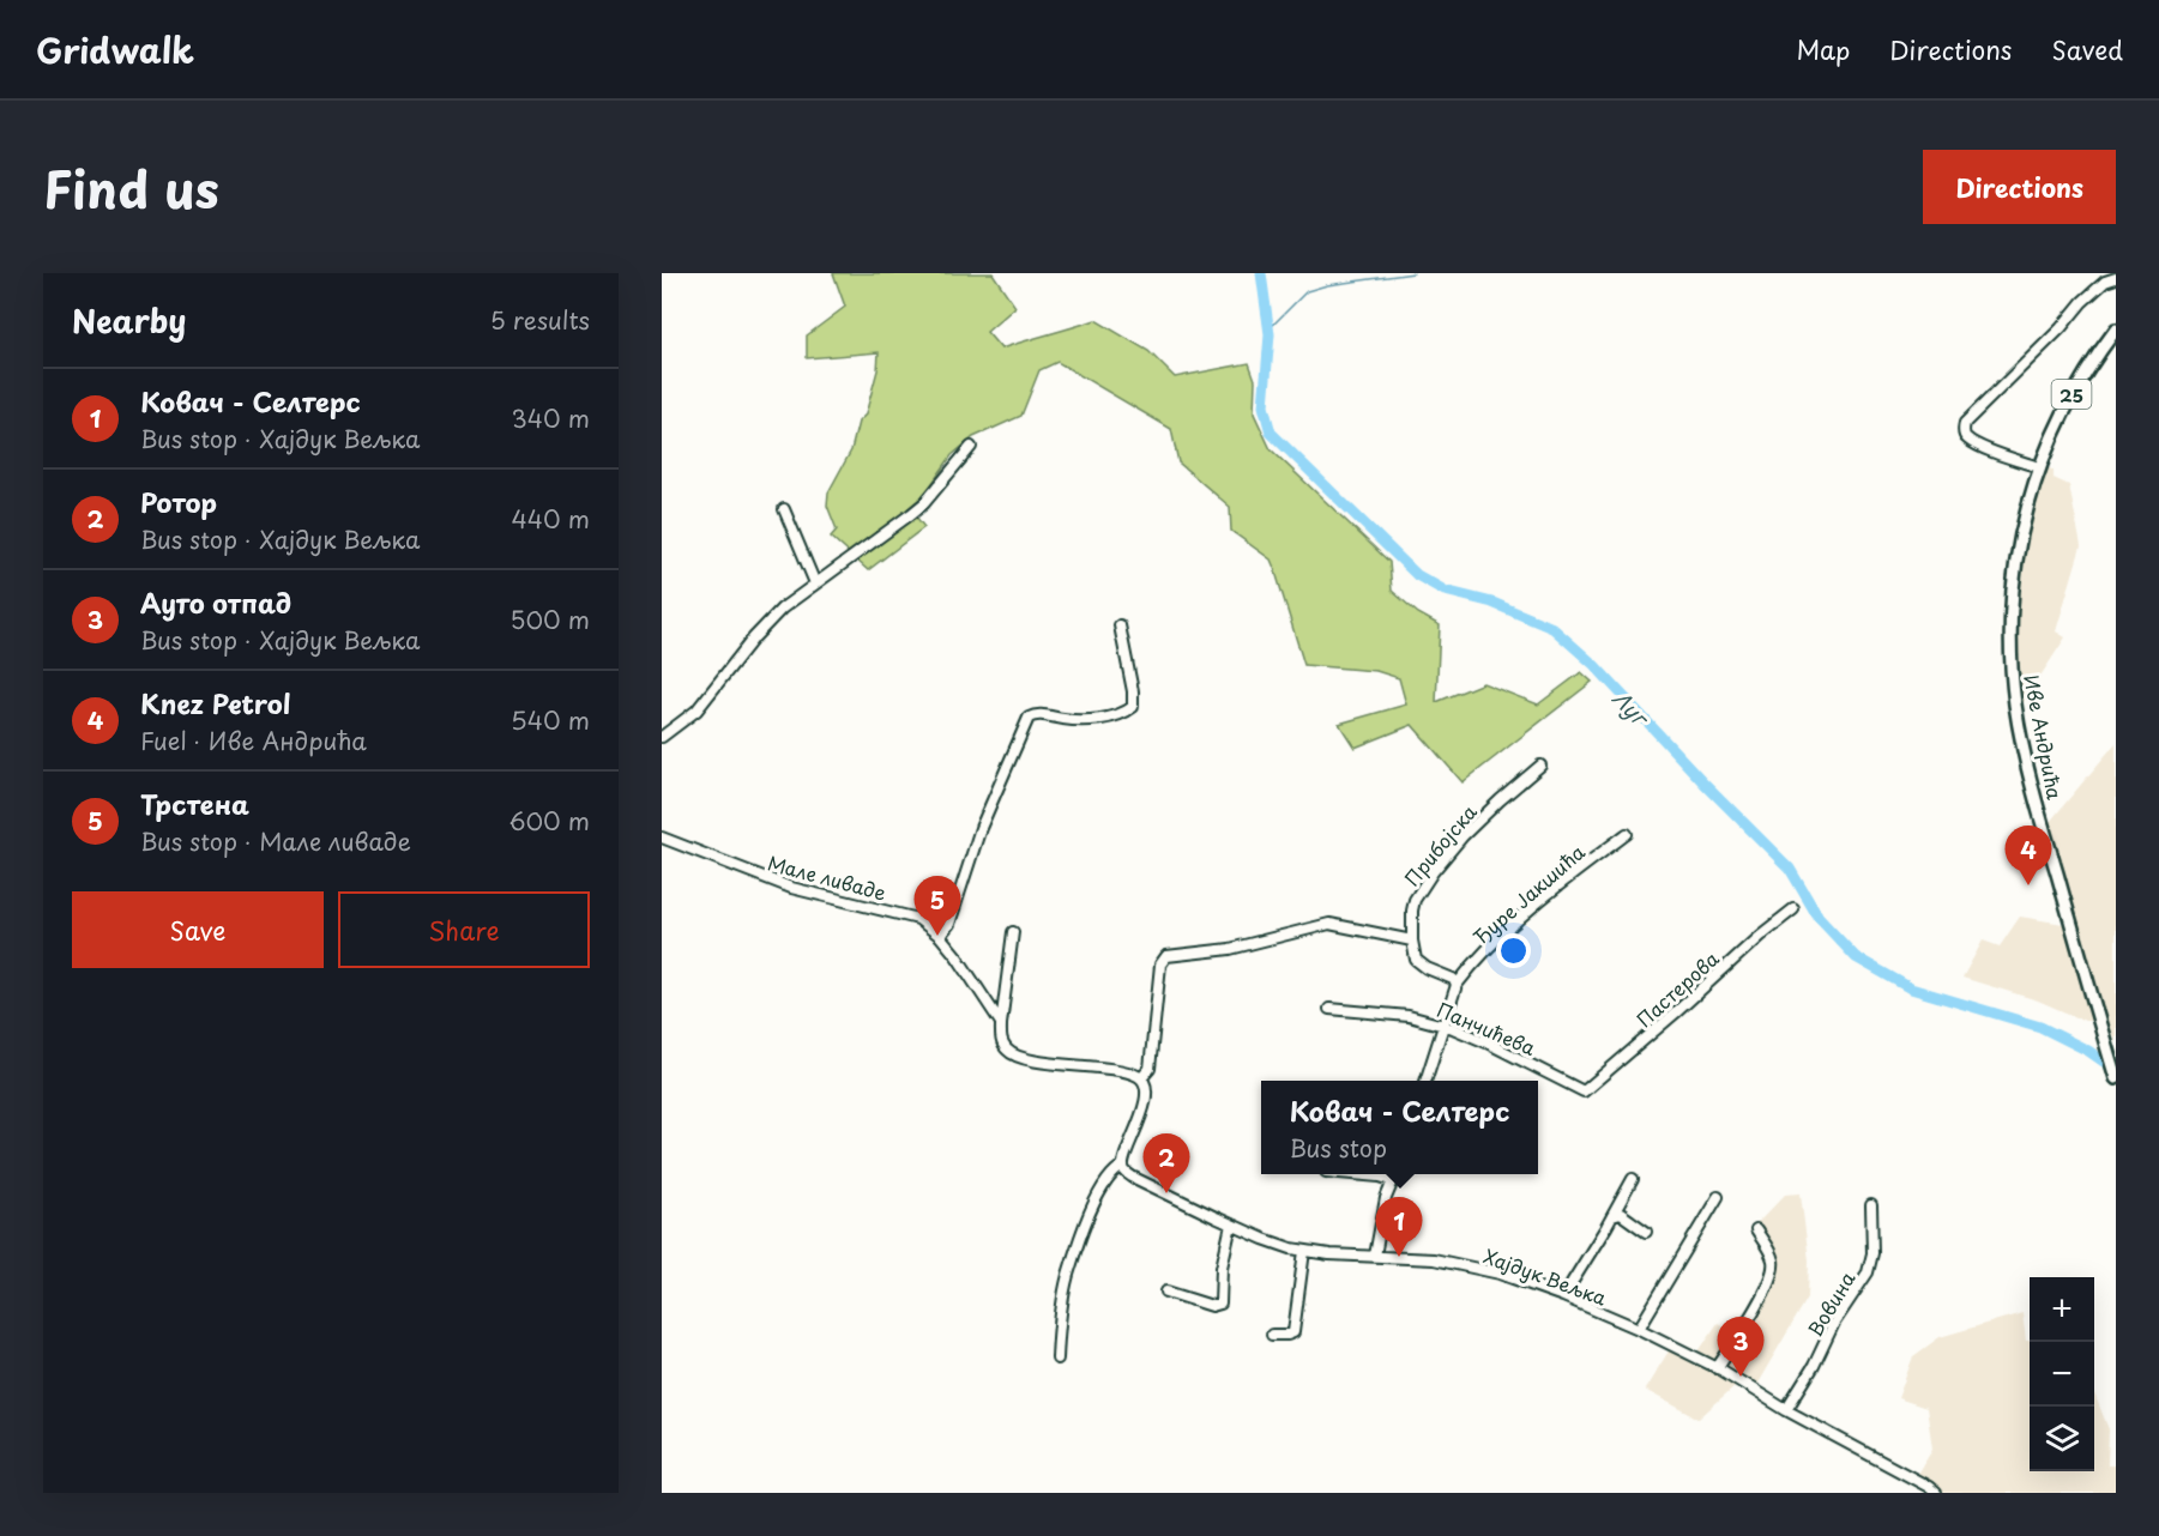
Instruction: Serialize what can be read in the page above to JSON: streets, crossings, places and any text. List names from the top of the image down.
{
  "streets": {
    "main road": ["25", "Иве Андрића"],
    "street": [
      "Прибојска",
      "Мале ливаде",
      "Ђуре Јакшића",
      "Пастерова",
      "Панчићева",
      "Хајдук Вељка",
      "Вовина"
    ]
  },
  "crossings": [
    ["Пастерова", "Панчићева"],
    ["Хајдук Вељка", "Вовина"]
  ],
  "water": ["Луг"],
  "page": {
    "header": "Gridwalk",
    "nav": ["Map", "Directions", "Saved"],
    "title": "Find us",
    "buttons": [
      "Directions",
      ["Save", "Share"]
    ],
    "heading": ["Nearby", "5 results"],
    "list": [
      {
        "mark": "1",
        "name": "Ковач - Селтерс",
        "note": "Bus stop · Хајдук Вељка",
        "value": "340 m"
      },
      {
        "mark": "2",
        "name": "Ротор",
        "note": "Bus stop · Хајдук Вељка",
        "value": "440 m"
      },
      {
        "mark": "3",
        "name": "Ауто отпад",
        "note": "Bus stop · Хајдук Вељка",
        "value": "500 m"
      },
      {
        "mark": "4",
        "name": "Knez Petrol",
        "note": "Fuel · Иве Андрића",
        "value": "540 m"
      },
      {
        "mark": "5",
        "name": "Трстена",
        "note": "Bus stop · Мале ливаде",
        "value": "600 m"
      }
    ],
    "pins": [
      "4",
      "5",
      "2",
      "1",
      "3"
    ],
    "popup": ["Ковач - Селтерс", "Bus stop"],
    "map_buttons": ["+", "−"]
  }
}
